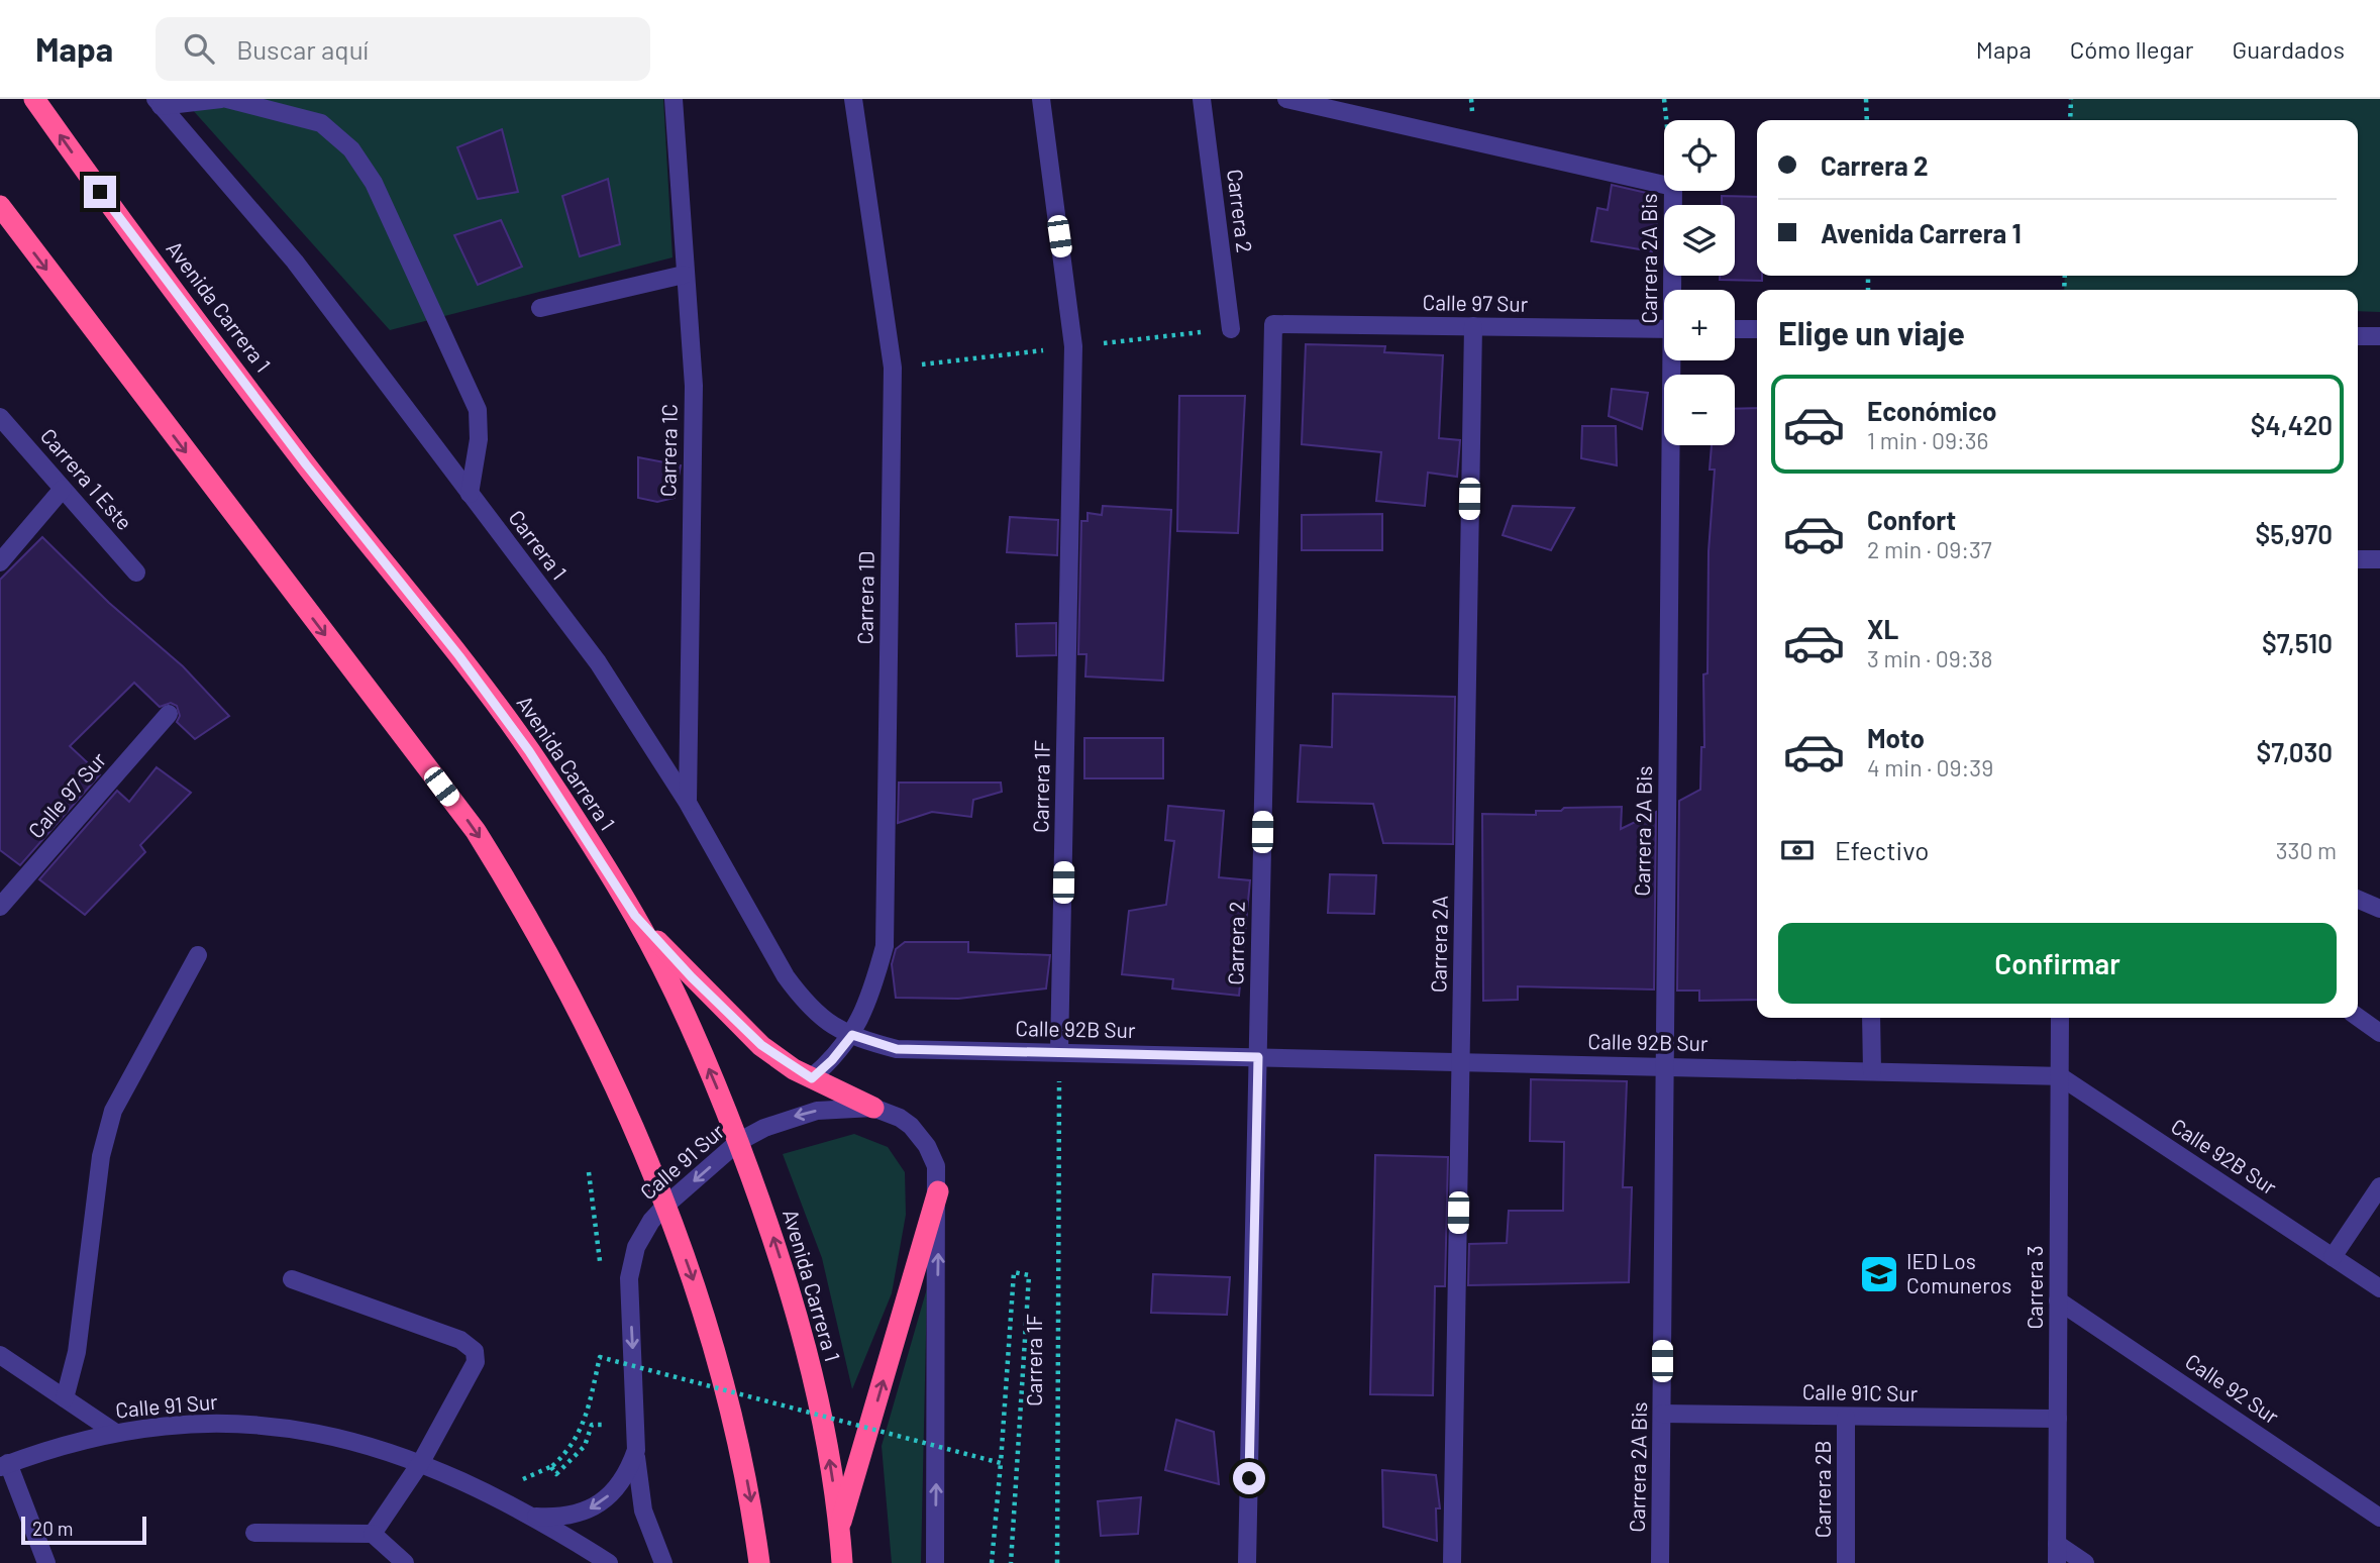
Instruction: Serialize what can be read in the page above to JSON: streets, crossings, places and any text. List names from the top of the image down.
{
  "streets": {
    "highway": ["Avenida Carrera 1"],
    "street": [
      "Carrera 2",
      "Carrera 2A Bis",
      "Calle 97 Sur",
      "Carrera 1C",
      "Carrera 1 Este",
      "Carrera 1",
      "Carrera 1D",
      "Carrera 1F",
      "Carrera 2A",
      "Calle 92B Sur",
      "Calle 91 Sur",
      "Carrera 3",
      "Calle 92 Sur",
      "Calle 91C Sur",
      "Carrera 2B"
    ]
  },
  "crossings": [
    ["Carrera 2", "Calle 97 Sur"],
    ["Carrera 2", "Calle 92B Sur"],
    ["Carrera 2A Bis", "Calle 92B Sur"],
    ["Carrera 2A Bis", "Calle 91C Sur"],
    ["Calle 97 Sur", "Carrera 2A"],
    ["Avenida Carrera 1", "Calle 91 Sur"],
    ["Carrera 1C", "Carrera 1"],
    ["Carrera 1", "Carrera 1D"],
    ["Carrera 1", "Calle 92B Sur"],
    ["Carrera 1D", "Calle 92B Sur"],
    ["Carrera 1F", "Calle 92B Sur"],
    ["Carrera 2A", "Calle 92B Sur"],
    ["Calle 92B Sur", "Carrera 3"],
    ["Carrera 3", "Calle 92 Sur"],
    ["Carrera 3", "Calle 91C Sur"],
    ["Calle 91C Sur", "Carrera 2B"]
  ],
  "places": {
    "school or university": ["IED Los Comuneros"]
  },
  "scale_bar": "20 m",
  "page": {
    "header": "Mapa",
    "search": "Buscar aquí",
    "nav": ["Mapa", "Cómo llegar", "Guardados"],
    "map_buttons": ["+", "−"],
    "banner": ["Carrera 2", "Avenida Carrera 1"],
    "heading": "Elige un viaje",
    "list": [
      {
        "name": "Económico",
        "note": "1 min · 09:36",
        "value": "$4,420"
      },
      {
        "name": "Confort",
        "note": "2 min · 09:37",
        "value": "$5,970"
      },
      {
        "name": "XL",
        "note": "3 min · 09:38",
        "value": "$7,510"
      },
      {
        "name": "Moto",
        "note": "4 min · 09:39",
        "value": "$7,030"
      }
    ],
    "pay": ["Efectivo", "330 m"],
    "buttons": "Confirmar",
    "scale": "20 m"
  }
}
